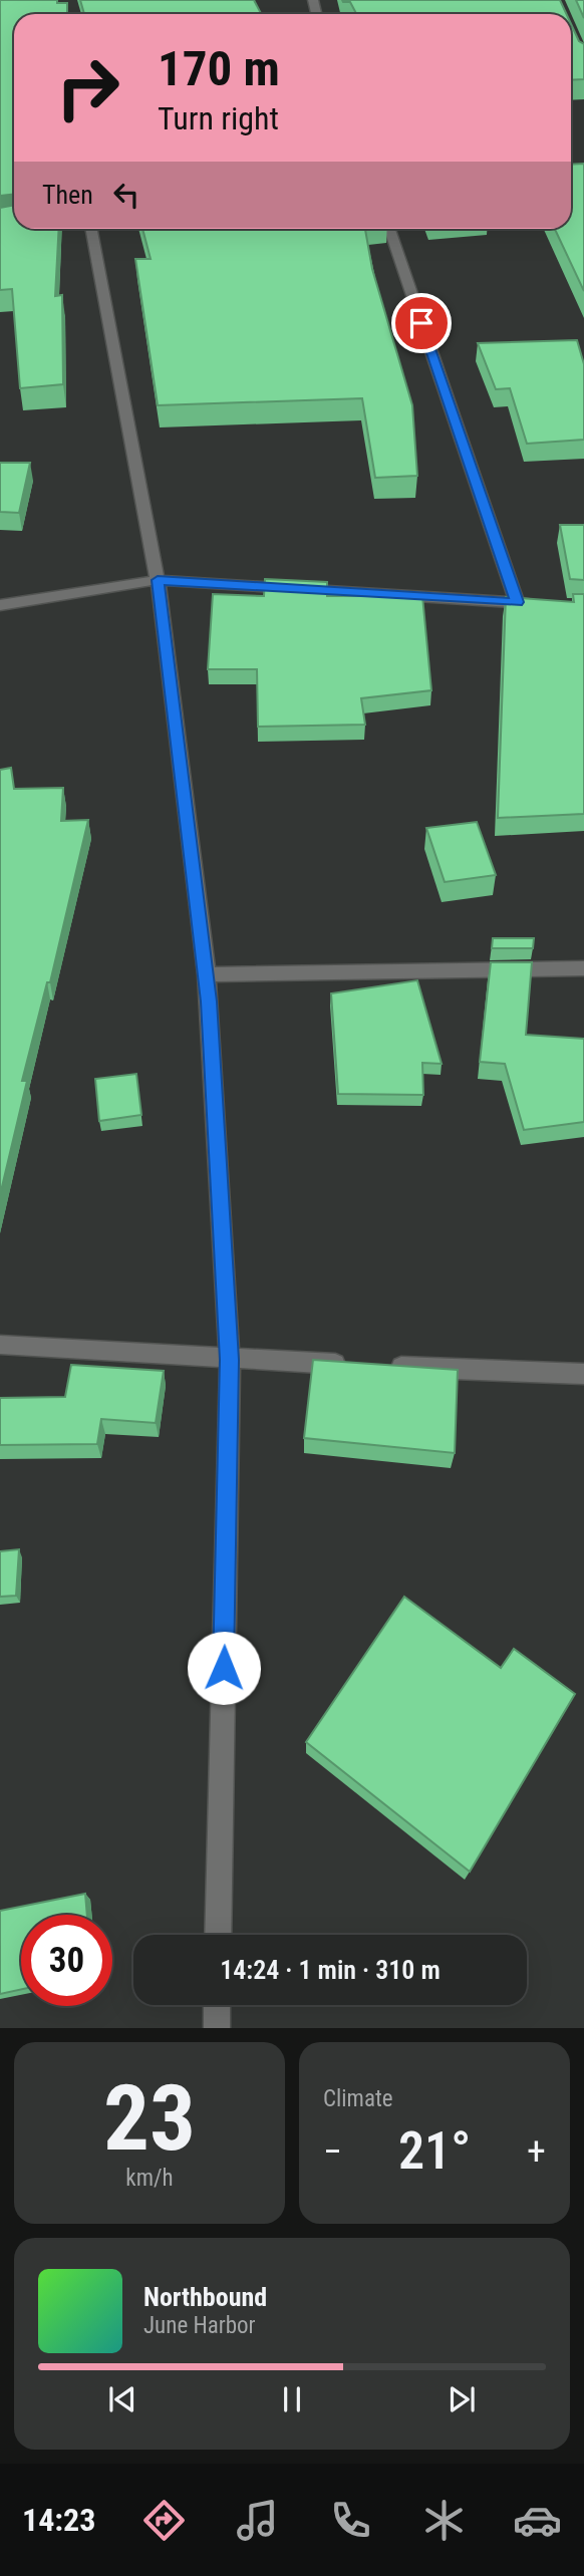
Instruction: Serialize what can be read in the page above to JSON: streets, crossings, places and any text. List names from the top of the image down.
{
  "page": {
    "turn": ["170 m", "Turn right"],
    "then": "Then",
    "limit": "30",
    "trip": "14:24 · 1 min · 310 m",
    "tile": [
      ["23", "km/h"],
      "Climate"
    ],
    "heat": ["−", "21°", "+"],
    "song": ["Northbound", "June Harbor"],
    "tabs": "14:23"
  }
}
